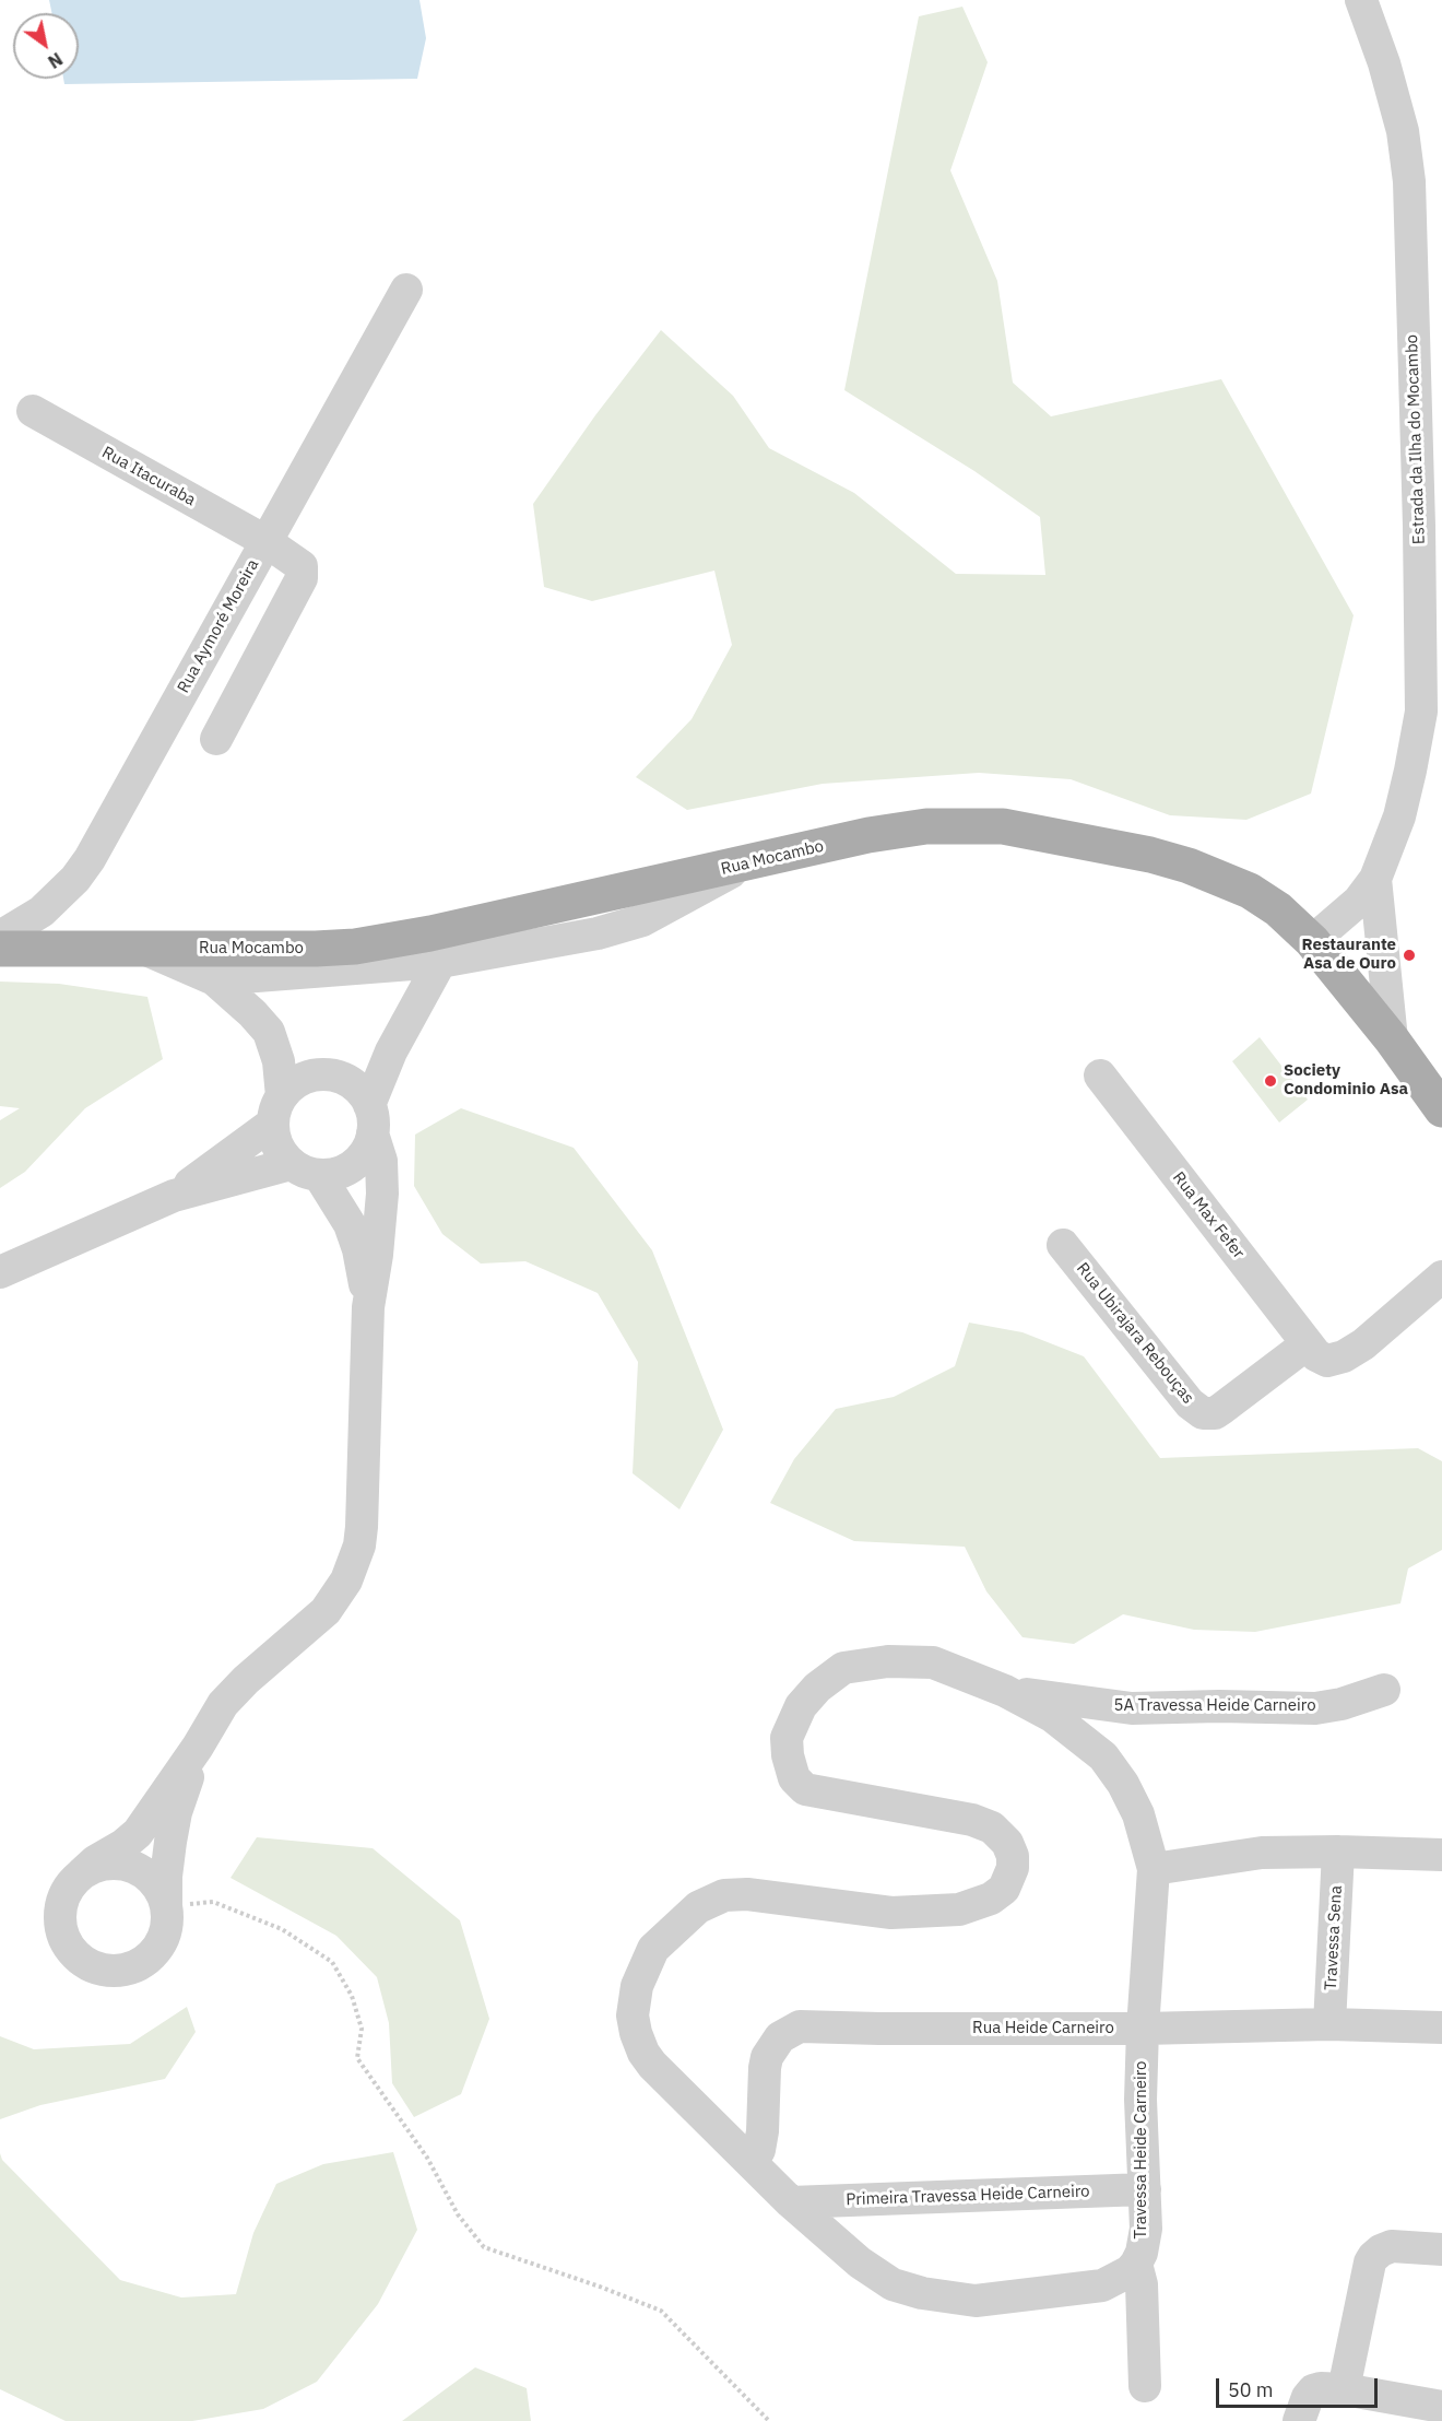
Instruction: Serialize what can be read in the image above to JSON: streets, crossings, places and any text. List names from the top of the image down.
{
  "streets": {
    "main road": ["Rua Mocambo"],
    "street": [
      "Estrada da Ilha do Mocambo",
      "Rua Itacuraba",
      "Rua Aymoré Moreira",
      "Rua Max Fefer",
      "Rua Ubirajara Rebouças",
      "5A Travessa Heide Carneiro",
      "Travessa Sena",
      "Rua Heide Carneiro",
      "Travessa Heide Carneiro",
      "Primeira Travessa Heide Carneiro"
    ]
  },
  "crossings": [
    ["Estrada da Ilha do Mocambo", "Rua Mocambo"],
    ["Rua Itacuraba", "Rua Aymoré Moreira"],
    ["Rua Max Fefer", "Rua Ubirajara Rebouças"],
    ["5A Travessa Heide Carneiro", "Travessa Heide Carneiro"],
    ["Travessa Sena", "Rua Heide Carneiro"],
    ["Rua Heide Carneiro", "Travessa Heide Carneiro"],
    ["Travessa Heide Carneiro", "Primeira Travessa Heide Carneiro"]
  ],
  "places": ["Restaurante Asa de Ouro", "Society Condominio Asa"],
  "scale_bar": "50 m",
  "north": "bottom right"
}
